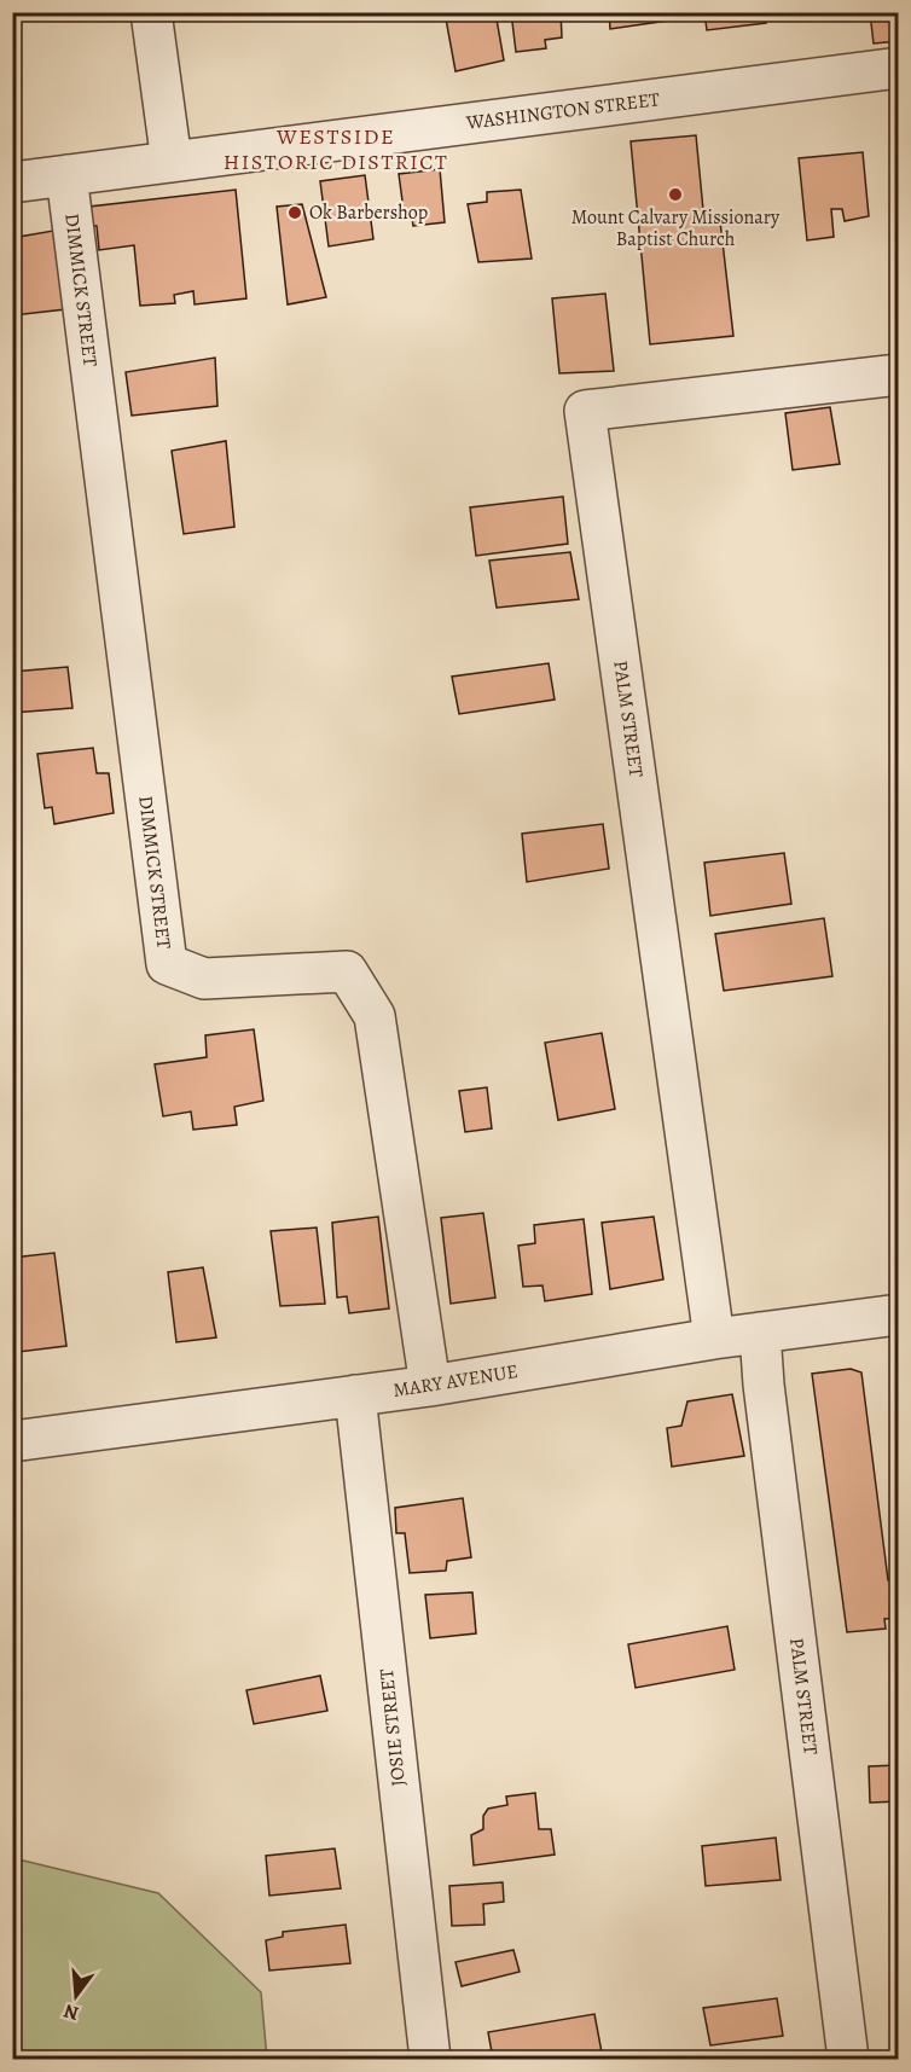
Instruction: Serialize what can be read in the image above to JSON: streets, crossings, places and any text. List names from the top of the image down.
{
  "streets": {
    "street": [
      "WASHINGTON STREET",
      "DIMMICK STREET",
      "PALM STREET",
      "MARY AVENUE",
      "JOSIE STREET"
    ]
  },
  "crossings": [
    ["WASHINGTON STREET", "DIMMICK STREET"],
    ["DIMMICK STREET", "MARY AVENUE"],
    ["PALM STREET", "MARY AVENUE"],
    ["MARY AVENUE", "JOSIE STREET"]
  ],
  "districts": ["WESTSIDE HISTORIC DISTRICT"],
  "places": ["Mount Calvary Missionary Baptist Church", "Ok Barbershop"],
  "north": "bottom"
}
